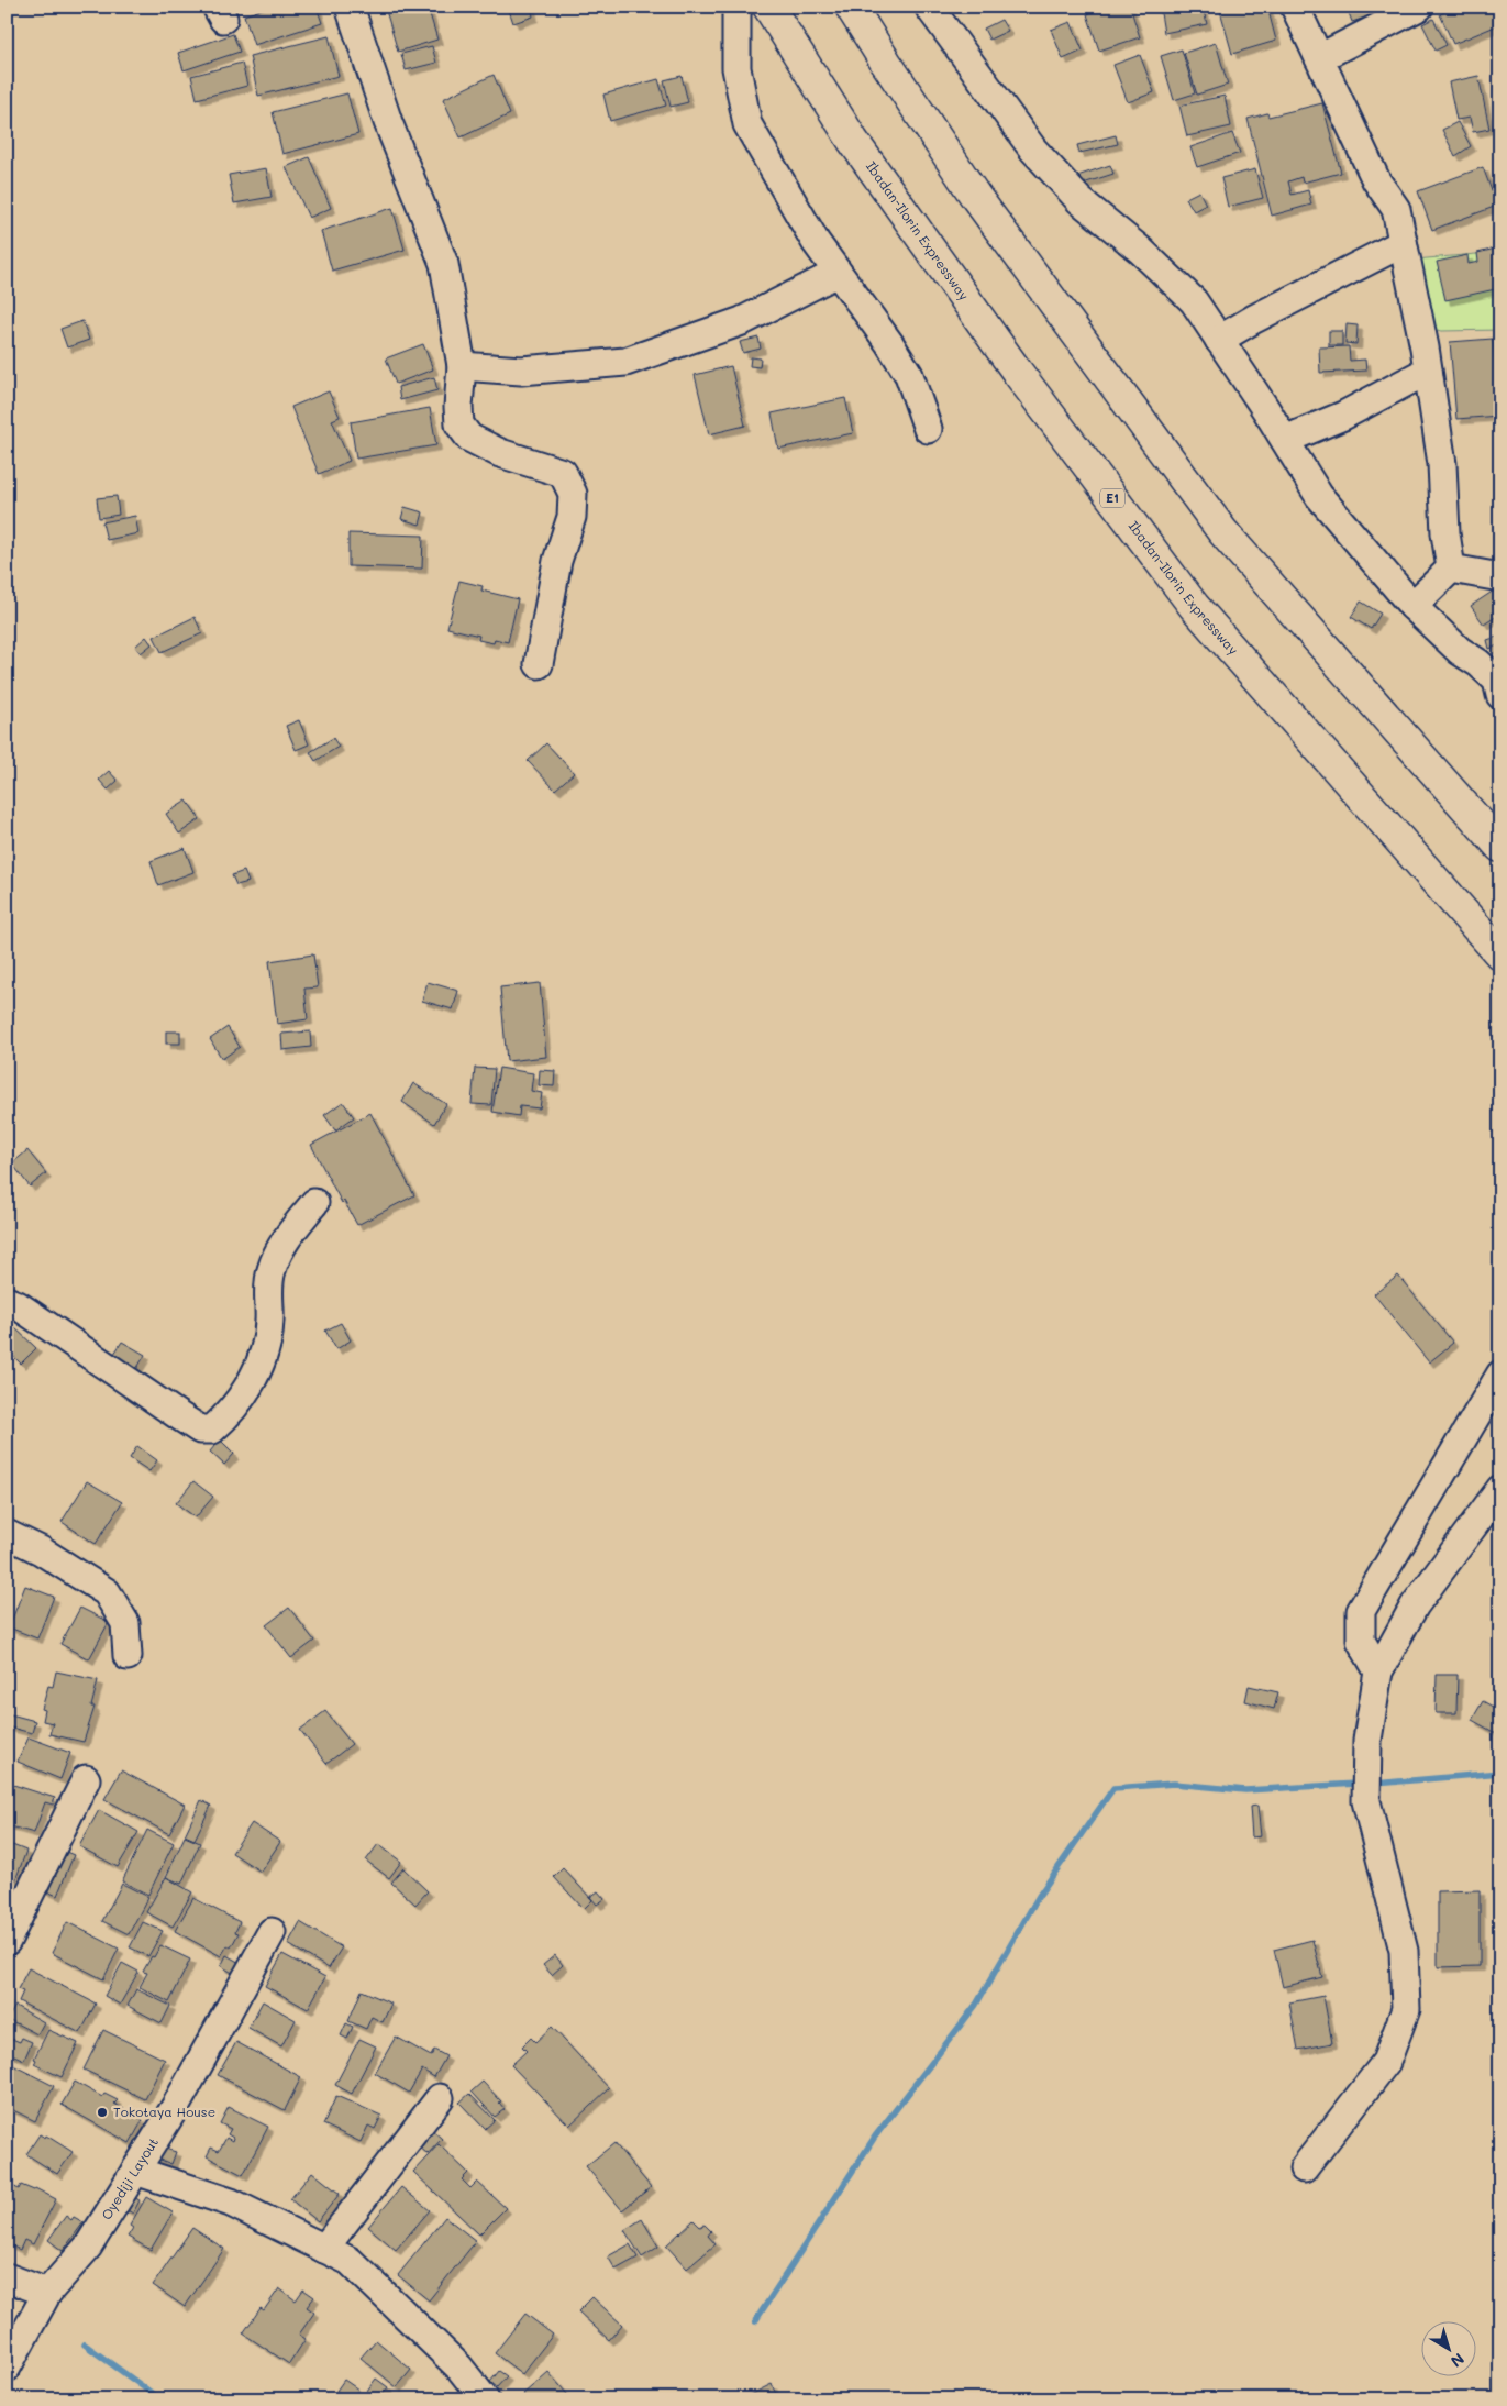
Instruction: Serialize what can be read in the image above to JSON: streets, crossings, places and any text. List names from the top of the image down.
{
  "streets": {
    "highway": ["Ibadan-Ilorin Expressway", "E1"],
    "street": ["Oyediji Layout"]
  },
  "places": ["Tokotaya House"],
  "north": "bottom right"
}
